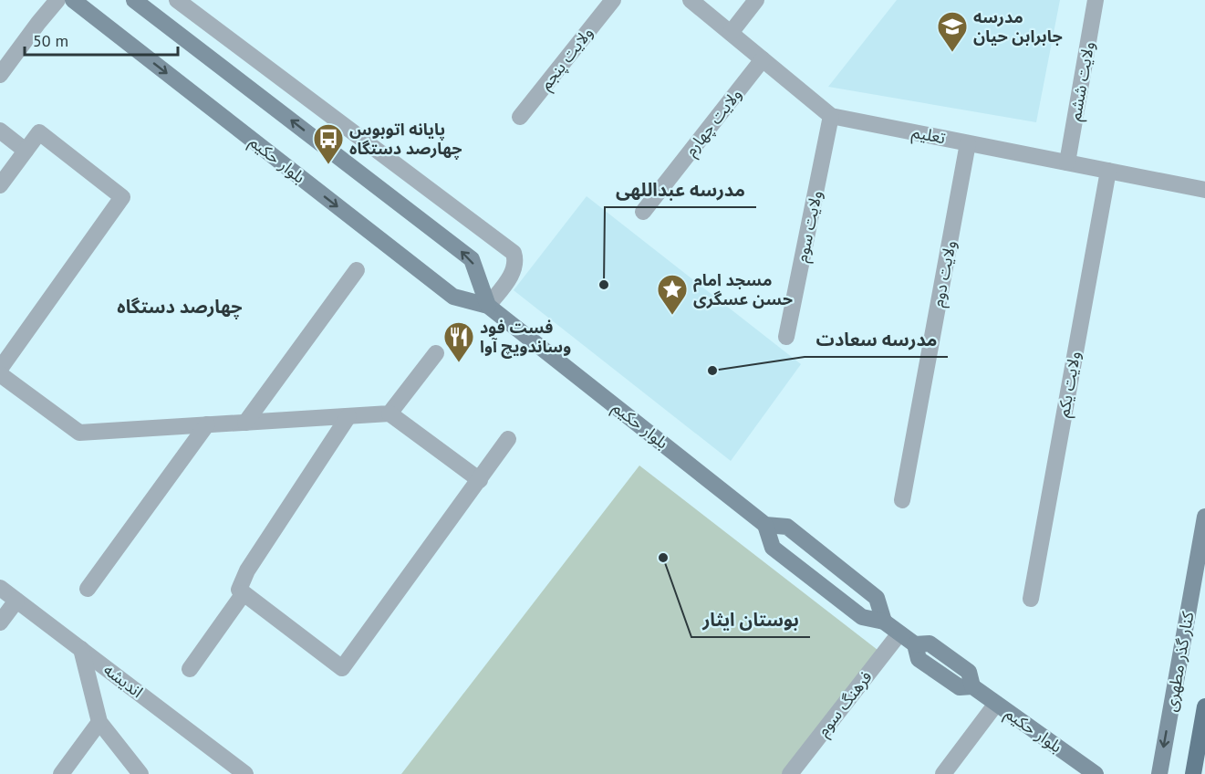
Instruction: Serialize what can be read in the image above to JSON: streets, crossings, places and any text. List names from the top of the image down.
{
  "streets": {
    "street": [
      "ولایت پنجم",
      "ولایت ششم",
      "ولایت چهارم",
      "تعلیم",
      "بلوار حکیم",
      "ولایت سوم",
      "ولایت دوم",
      "ولایت یکم",
      "کنار گذر مطهری",
      "اندیشه",
      "فرهنگ سوم"
    ]
  },
  "crossings": [
    ["ولایت ششم", "تعلیم"],
    ["ولایت چهارم", "تعلیم"],
    ["تعلیم", "ولایت سوم"],
    ["تعلیم", "ولایت دوم"],
    ["تعلیم", "ولایت یکم"],
    ["بلوار حکیم", "فرهنگ سوم"]
  ],
  "one_way": ["کنار گذر مطهری"],
  "districts": ["چهارصد دستگاه"],
  "places": {
    "school or university": ["مدرسه جابرابن حیان"],
    "bus stop": ["پایانه اتوبوس چهارصد دستگاه"],
    "other": ["مدرسه عبداللهی", "مدرسه سعادت", "بوستان ایثار"],
    "place": ["مسجد امام حسن عسگری"],
    "restaurant": ["فست فود وساندویچ آوا"]
  },
  "scale_bar": "50 m"
}
